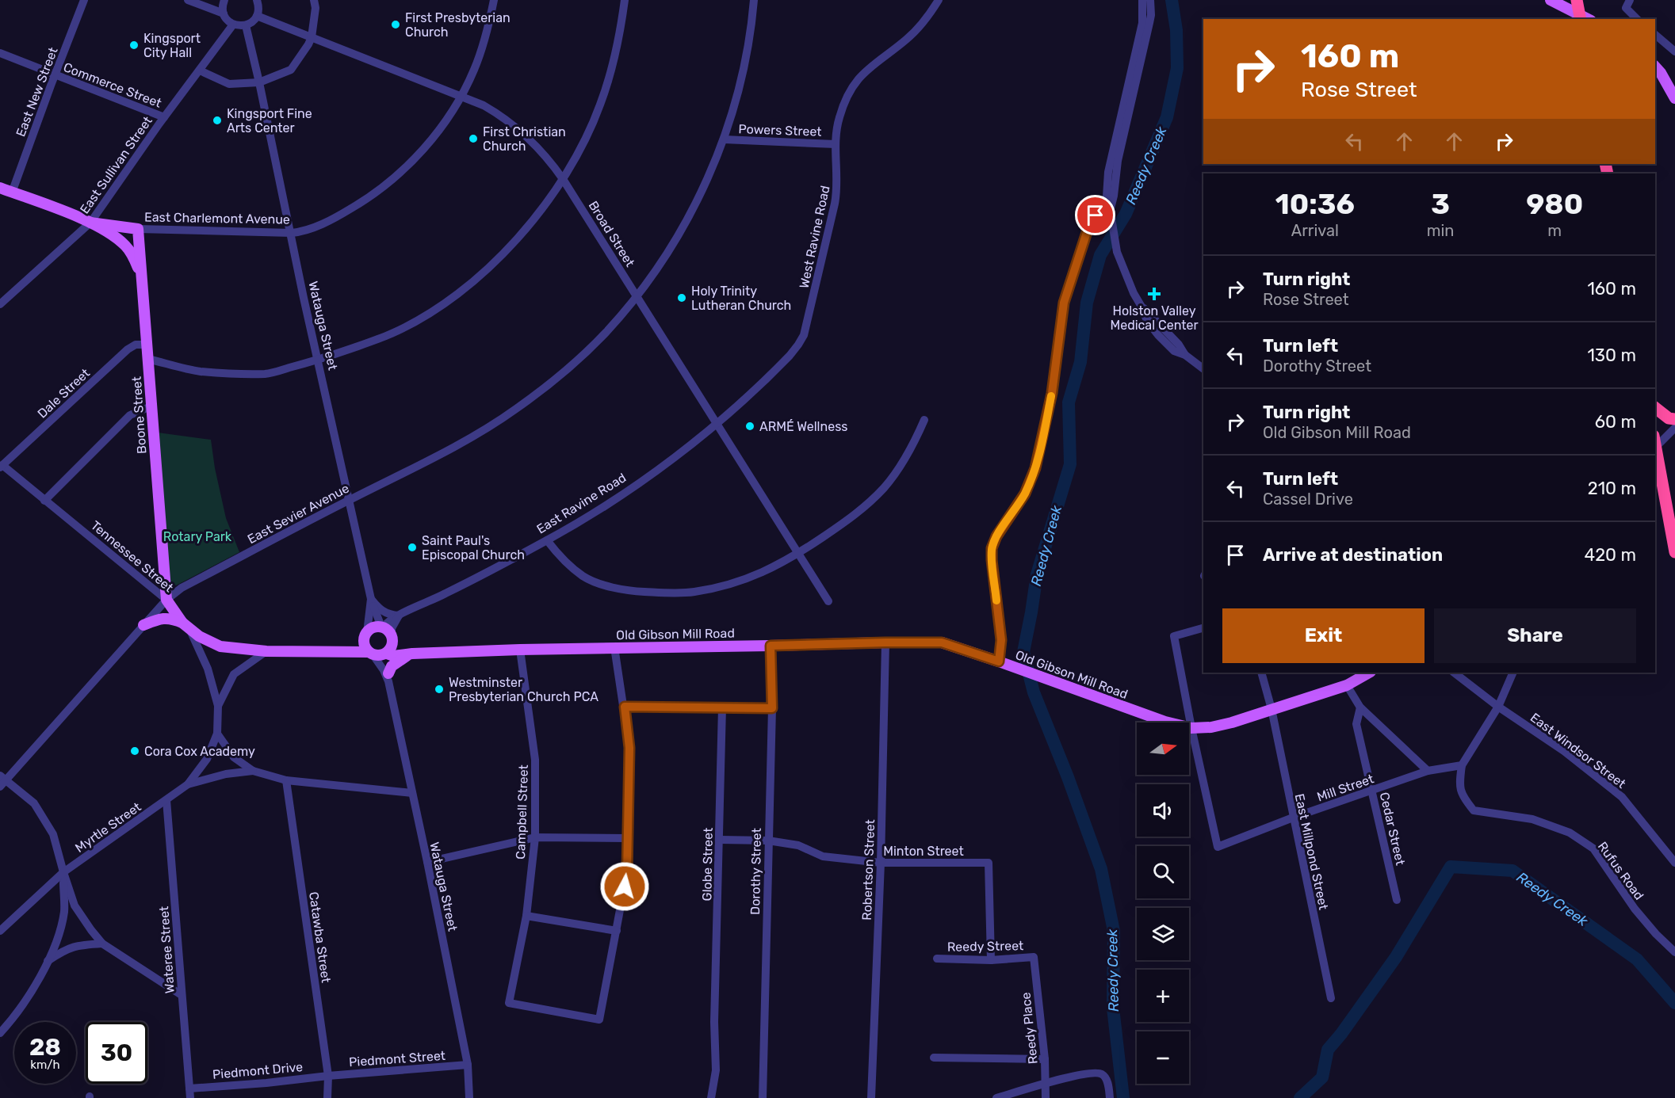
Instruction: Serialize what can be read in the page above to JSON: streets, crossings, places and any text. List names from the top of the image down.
{
  "streets": {
    "main road": [
      "East Charlemont Avenue",
      "Boone Street",
      "Tennessee Street",
      "Old Gibson Mill Road"
    ],
    "street": [
      "Commerce Street",
      "East New Street",
      "Powers Street",
      "East Sullivan Street",
      "Broad Street",
      "West Ravine Road",
      "Watauga Street",
      "Dale Street",
      "East Ravine Road",
      "East Sevier Avenue",
      "East Windsor Street",
      "Mill Street",
      "Campbell Street",
      "Myrtle Street",
      "Cedar Street",
      "Minton Street",
      "East Millpond Street",
      "Globe Street",
      "Robertson Street",
      "Rufus Road",
      "Dorothy Street",
      "Catawba Street",
      "Reedy Street",
      "Wateree Street",
      "Reedy Place",
      "Piedmont Street",
      "Piedmont Drive"
    ]
  },
  "crossings": [
    ["Commerce Street", "East New Street"],
    ["Commerce Street", "East Sullivan Street"],
    ["Powers Street", "West Ravine Road"],
    ["Powers Street", "East Sevier Avenue"],
    ["East Sullivan Street", "East Charlemont Avenue"],
    ["East Charlemont Avenue", "Broad Street"],
    ["East Charlemont Avenue", "Watauga Street"],
    ["East Charlemont Avenue", "Boone Street"],
    ["Broad Street", "West Ravine Road"],
    ["Broad Street", "East Ravine Road"],
    ["Broad Street", "East Sevier Avenue"],
    ["West Ravine Road", "East Ravine Road"],
    ["Watauga Street", "East Sevier Avenue"],
    ["Watauga Street", "Old Gibson Mill Road"],
    ["Watauga Street", "Piedmont Street"],
    ["Dale Street", "Boone Street"],
    ["Dale Street", "Tennessee Street"],
    ["Boone Street", "East Sevier Avenue"],
    ["Boone Street", "Tennessee Street"],
    ["East Sevier Avenue", "Tennessee Street"],
    ["Tennessee Street", "Myrtle Street"],
    ["Old Gibson Mill Road", "Mill Street"],
    ["Old Gibson Mill Road", "Campbell Street"],
    ["Old Gibson Mill Road", "East Millpond Street"],
    ["Old Gibson Mill Road", "Robertson Street"],
    ["Old Gibson Mill Road", "Dorothy Street"],
    ["Mill Street", "Cedar Street"],
    ["Mill Street", "East Millpond Street"],
    ["Mill Street", "Rufus Road"],
    ["Myrtle Street", "Wateree Street"],
    ["Minton Street", "Globe Street"],
    ["Minton Street", "Robertson Street"],
    ["Minton Street", "Dorothy Street"],
    ["Minton Street", "Reedy Street"],
    ["Catawba Street", "Piedmont Street"],
    ["Catawba Street", "Piedmont Drive"],
    ["Reedy Street", "Reedy Place"],
    ["Wateree Street", "Piedmont Drive"],
    ["Piedmont Street", "Piedmont Drive"]
  ],
  "water": ["Reedy Creek"],
  "parks": ["Rotary Park"],
  "places": {
    "other": [
      "First Presbyterian Church",
      "Kingsport City Hall",
      "Kingsport Fine Arts Center",
      "First Christian Church",
      "Holy Trinity Lutheran Church",
      "ARMÉ Wellness",
      "Saint Paul's Episcopal Church",
      "Westminster Presbyterian Church PCA",
      "Cora Cox Academy"
    ],
    "health": ["Holston Valley Medical Center"]
  },
  "north": "right",
  "page": {
    "turn": ["160 m", "Rose Street"],
    "eta": [
      "10:36",
      "Arrival",
      "3",
      "min",
      "980",
      "m"
    ],
    "list": [
      {
        "name": "Turn right",
        "note": "Rose Street",
        "value": "160 m"
      },
      {
        "name": "Turn left",
        "note": "Dorothy Street",
        "value": "130 m"
      },
      {
        "name": "Turn right",
        "note": "Old Gibson Mill Road",
        "value": "60 m"
      },
      {
        "name": "Turn left",
        "note": "Cassel Drive",
        "value": "210 m"
      },
      {
        "name": "Arrive at destination",
        "value": "420 m"
      }
    ],
    "buttons": ["Exit", "Share"],
    "map_buttons": ["+", "−"],
    "speed": "28 km/h",
    "limit": "30"
  }
}
